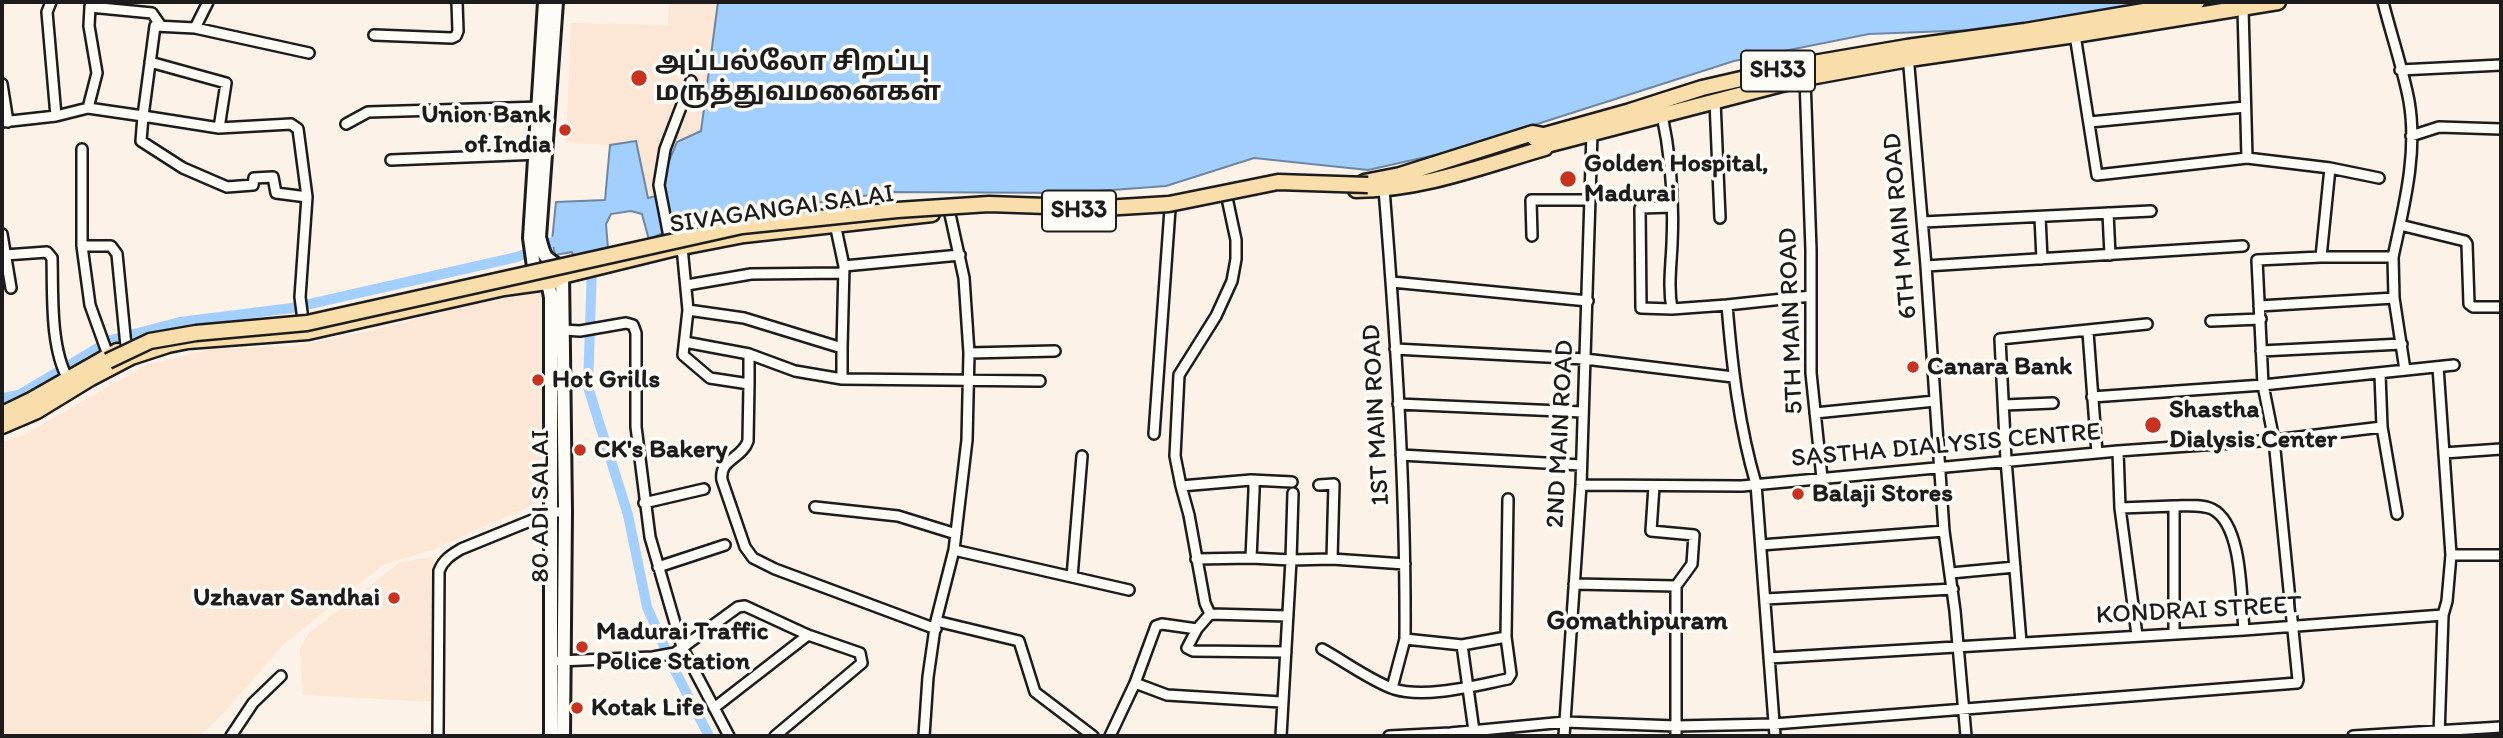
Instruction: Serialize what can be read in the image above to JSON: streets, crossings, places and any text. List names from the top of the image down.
{
  "streets": {
    "main road": ["SH33", "SIVAGANGAI SALAI", "80 ADI SALAI"],
    "street": [
      "6TH MAIN ROAD",
      "5TH MAIN ROAD",
      "1ST MAIN ROAD",
      "2ND MAIN ROAD",
      "SASTHA DIALYSIS CENTRE",
      "KONDRAI STREET"
    ]
  },
  "crossings": [
    ["SIVAGANGAI SALAI", "6TH MAIN ROAD"],
    ["SIVAGANGAI SALAI", "5TH MAIN ROAD"],
    ["SIVAGANGAI SALAI", "1ST MAIN ROAD"],
    ["SIVAGANGAI SALAI", "2ND MAIN ROAD"],
    ["SIVAGANGAI SALAI", "80 ADI SALAI"],
    ["6TH MAIN ROAD", "SASTHA DIALYSIS CENTRE"],
    ["6TH MAIN ROAD", "KONDRAI STREET"],
    ["5TH MAIN ROAD", "SASTHA DIALYSIS CENTRE"],
    ["2ND MAIN ROAD", "SASTHA DIALYSIS CENTRE"],
    ["SASTHA DIALYSIS CENTRE", "KONDRAI STREET"]
  ],
  "districts": ["Gomathipuram"],
  "places": [
    "அப்பல்லோ சிறப்பு மருத்துவமனைகள்",
    "Union Bank of India",
    "Golden Hospital, Madurai",
    "Canara Bank",
    "Hot Grills",
    "Shastha Dialysis Center",
    "CK's Bakery",
    "Balaji Stores",
    "Uzhavar Sandhai",
    "Madurai Traffic Police Station",
    "Kotak Life"
  ]
}
